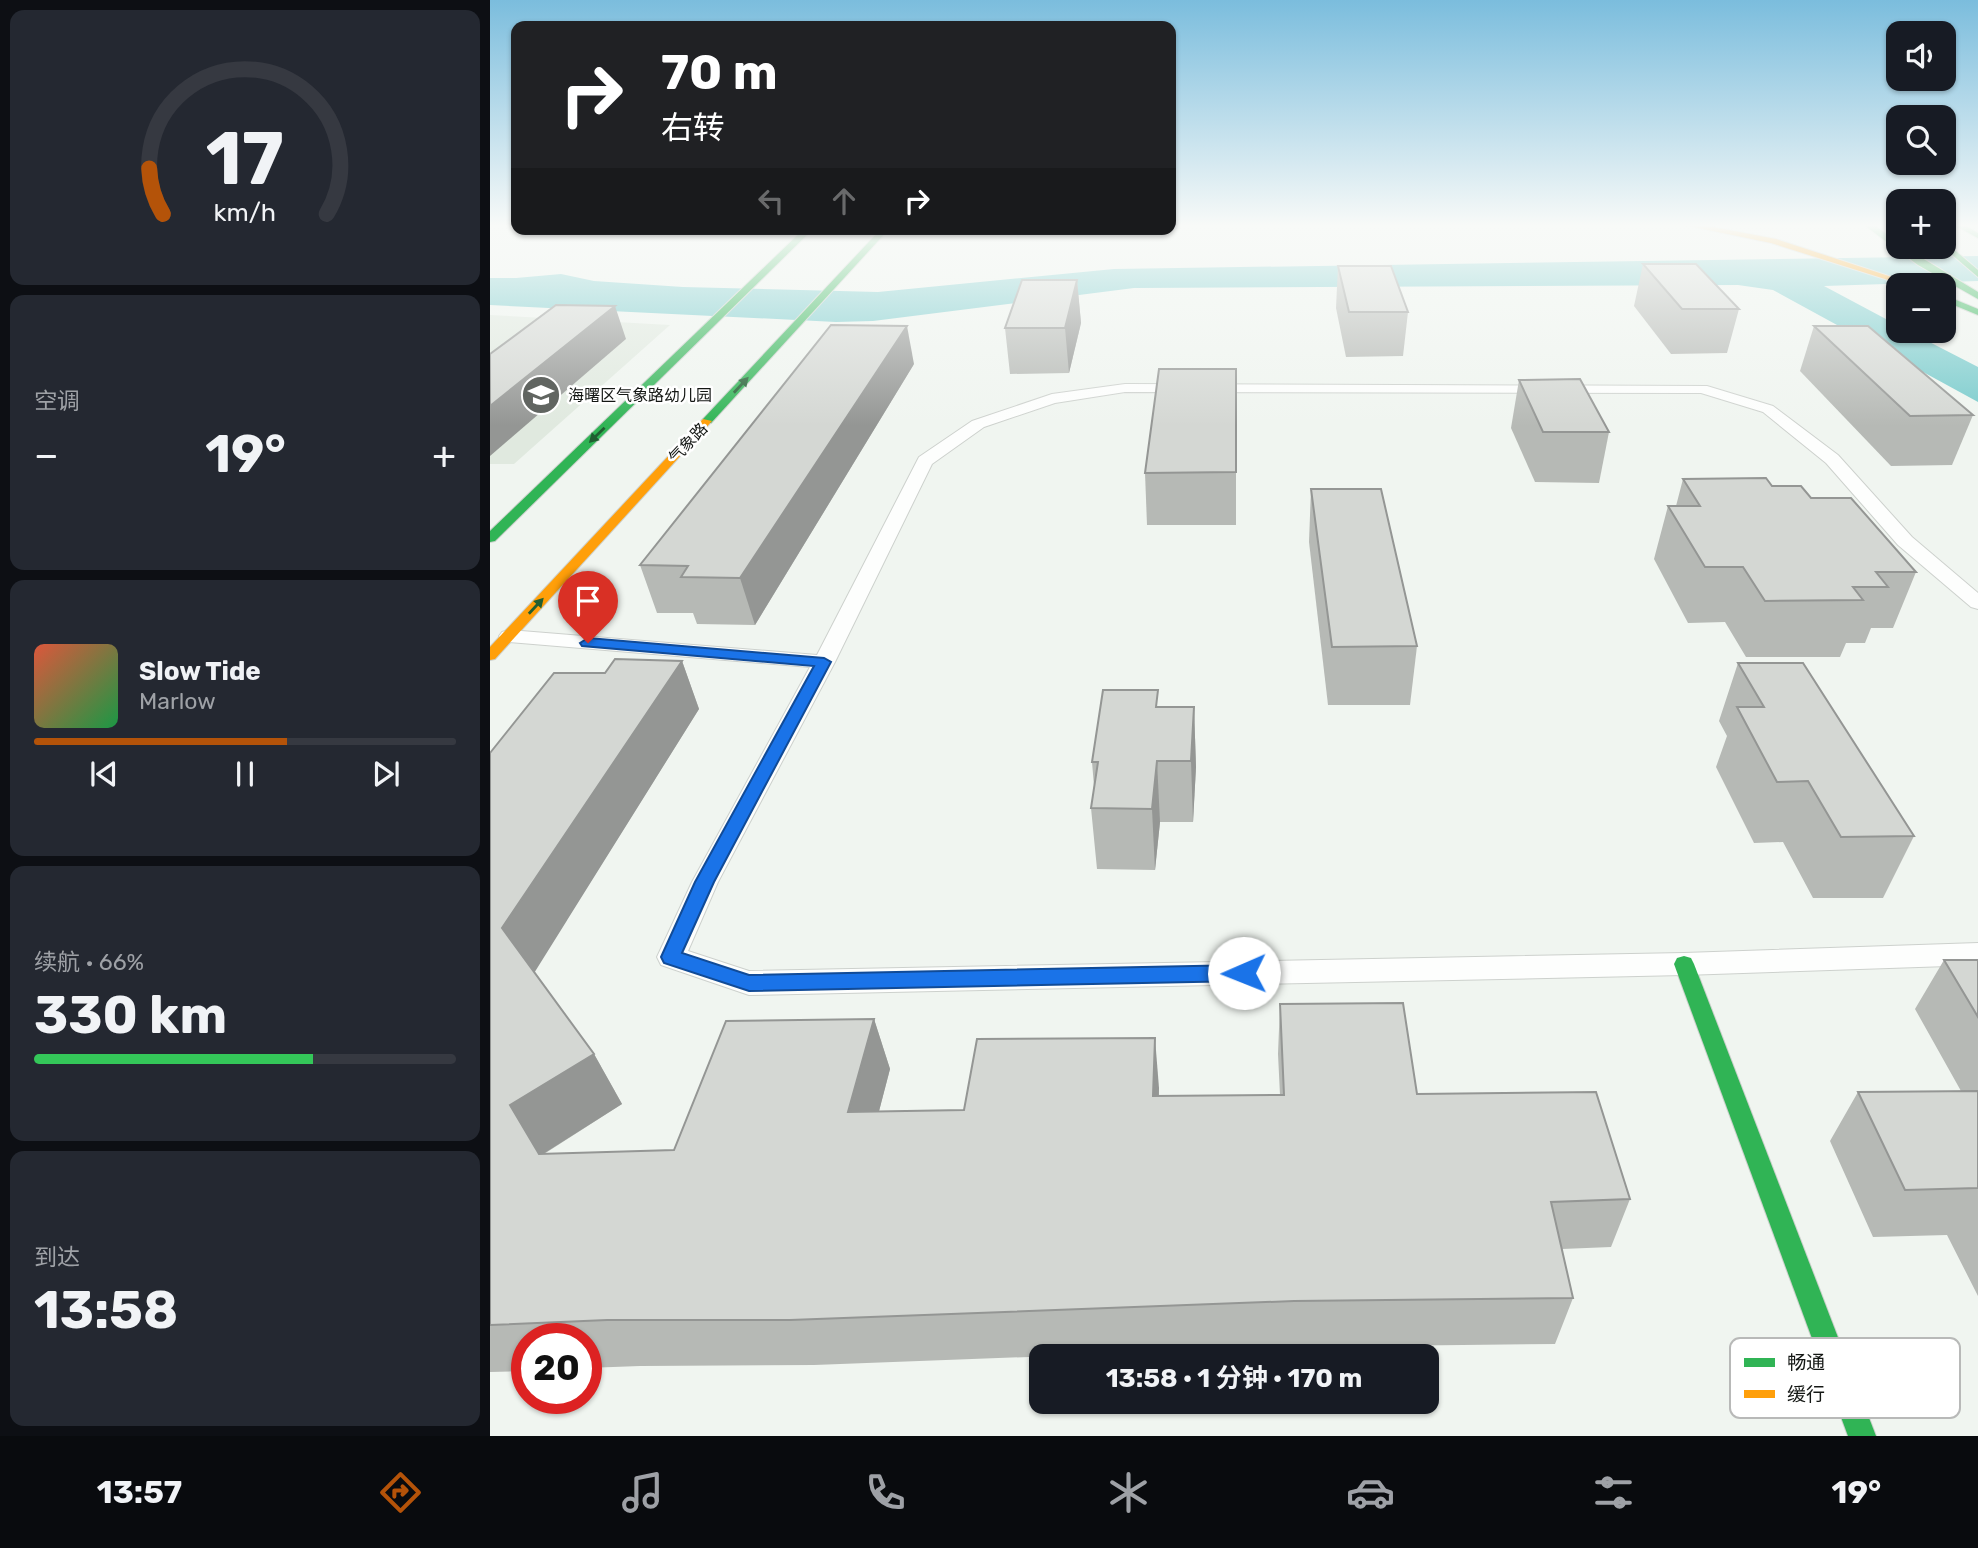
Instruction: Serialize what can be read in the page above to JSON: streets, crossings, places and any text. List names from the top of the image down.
{
  "streets": {
    "main road": ["气象路"]
  },
  "places": {
    "school or university": ["海曙区气象路幼儿园"]
  },
  "legend": ["畅通", "缓行"],
  "page": {
    "map_buttons": ["+", "−"],
    "turn": ["70 m", "右转"],
    "tile": [
      "空调",
      ["续航 · 66%", "330 km"],
      ["到达", "13:58"]
    ],
    "heat": ["−", "19°", "+"],
    "song": ["Slow Tide", "Marlow"],
    "limit": "20",
    "trip": "13:58 · 1 分钟 · 170 m",
    "tabs": ["13:57", "19°"],
    "gauge": ["17", "km/h"]
  }
}
